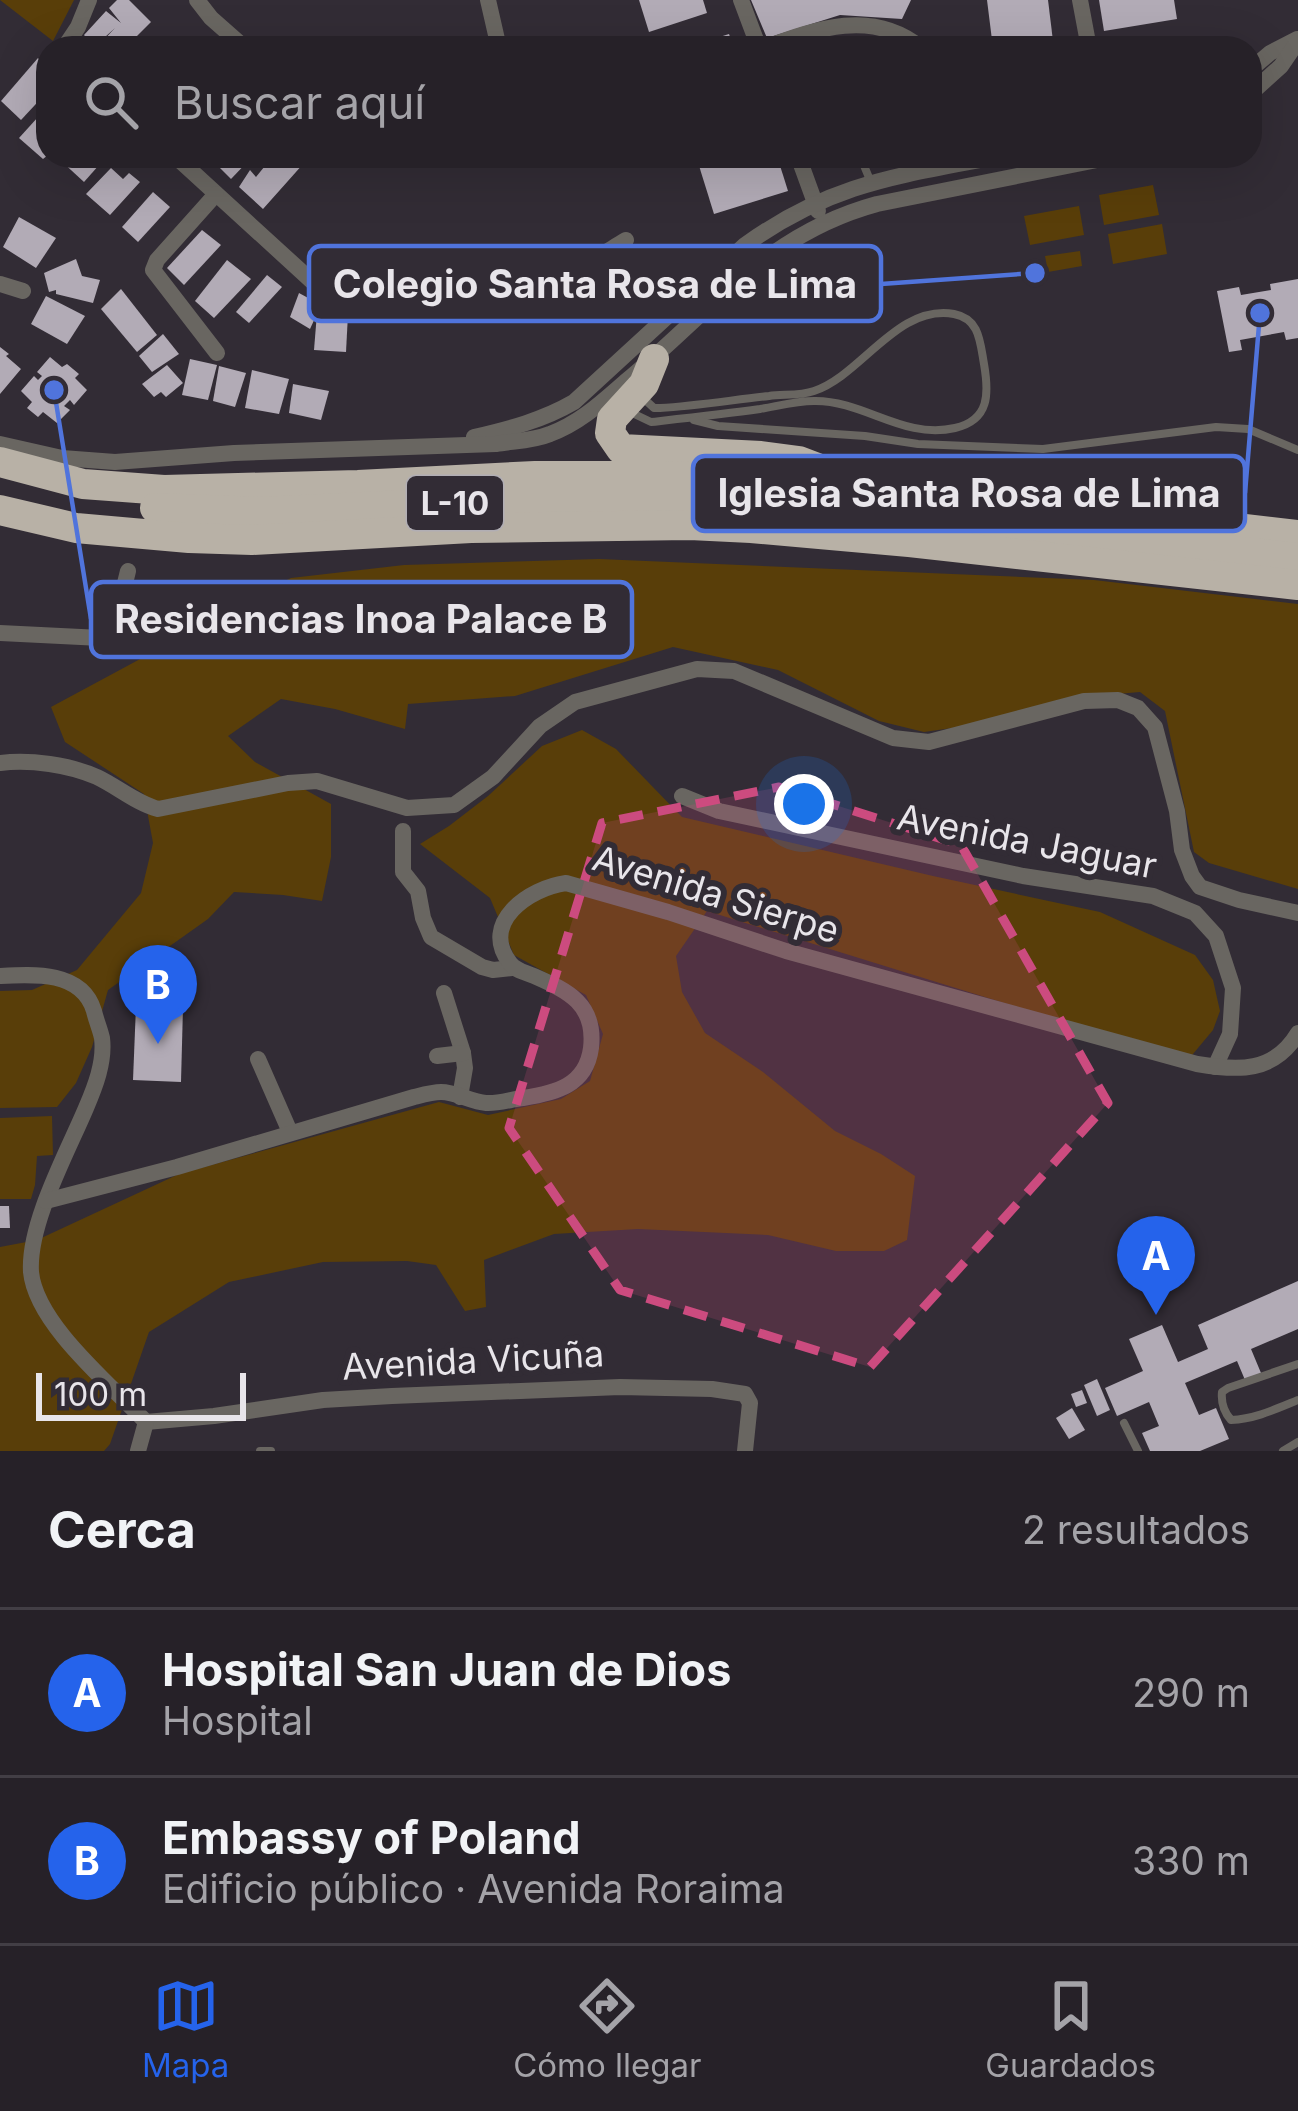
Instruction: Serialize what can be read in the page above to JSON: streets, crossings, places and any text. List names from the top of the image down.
{
  "streets": {
    "highway": ["L-10"],
    "street": ["Avenida Jaguar", "Avenida Sierpe", "Avenida Vicuña"]
  },
  "crossings": [
    ["Avenida Jaguar", "Avenida Sierpe"]
  ],
  "places": ["Colegio Santa Rosa de Lima", "Iglesia Santa Rosa de Lima", "Residencias Inoa Palace B"],
  "scale_bar": "100 m",
  "page": {
    "search": "Buscar aquí",
    "pins": ["B", "A"],
    "scale": "100 m",
    "heading": ["Cerca", "2 resultados"],
    "list": [
      {
        "mark": "A",
        "name": "Hospital San Juan de Dios",
        "note": "Hospital",
        "value": "290 m"
      },
      {
        "mark": "B",
        "name": "Embassy of Poland",
        "note": "Edificio público · Avenida Roraima",
        "value": "330 m"
      }
    ],
    "nav": ["Mapa", "Cómo llegar", "Guardados"]
  }
}
